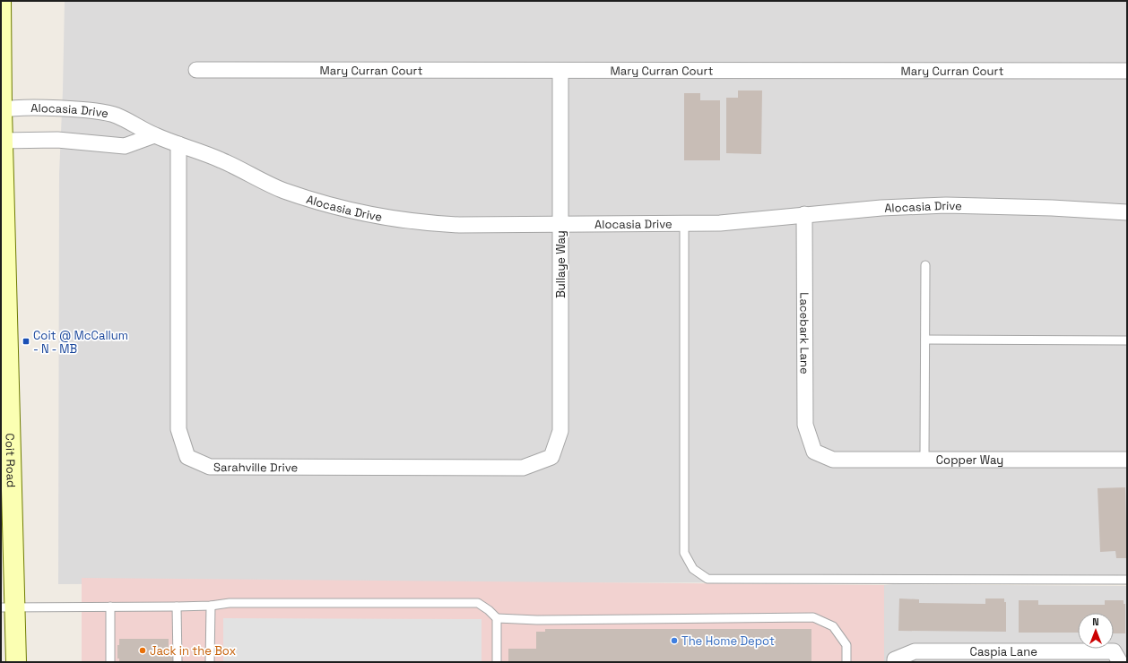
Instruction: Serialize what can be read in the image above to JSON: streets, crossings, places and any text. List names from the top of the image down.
{
  "streets": {
    "main road": ["Coit Road"],
    "street": [
      "Mary Curran Court",
      "Alocasia Drive",
      "Bullaye Way",
      "Lacebark Lane",
      "Copper Way",
      "Sarahville Drive",
      "Caspia Lane"
    ]
  },
  "crossings": [
    ["Mary Curran Court", "Bullaye Way"],
    ["Alocasia Drive", "Bullaye Way"],
    ["Alocasia Drive", "Lacebark Lane"],
    ["Alocasia Drive", "Coit Road"],
    ["Alocasia Drive", "Sarahville Drive"],
    ["Bullaye Way", "Sarahville Drive"],
    ["Lacebark Lane", "Copper Way"]
  ],
  "places": {
    "transit": ["Coit @ McCallum - N - MB"],
    "other": ["The Home Depot", "Jack in the Box"]
  },
  "north": "top"
}
